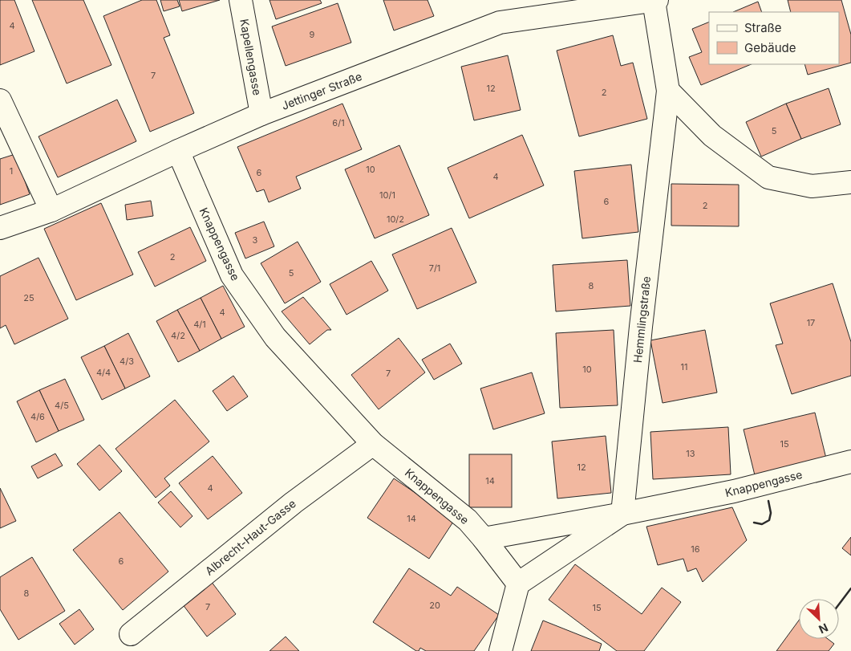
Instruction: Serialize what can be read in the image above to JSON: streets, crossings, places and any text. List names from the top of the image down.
{
  "streets": {
    "street": [
      "Kapellengasse",
      "Jettinger Straße",
      "Knappengasse",
      "Hemmlingstraße",
      "Albrecht-Haut-Gasse"
    ]
  },
  "crossings": [
    ["Kapellengasse", "Jettinger Straße"],
    ["Jettinger Straße", "Knappengasse"],
    ["Jettinger Straße", "Hemmlingstraße"],
    ["Knappengasse", "Hemmlingstraße"],
    ["Knappengasse", "Albrecht-Haut-Gasse"]
  ],
  "house_numbers": [
    "4",
    "9",
    "7",
    "12",
    "2",
    "6/1",
    "5",
    "10",
    "1",
    "6",
    "4",
    "10/1",
    "6",
    "2",
    "10/2",
    "3",
    "2",
    "7/1",
    "5",
    "8",
    "25",
    "4",
    "17",
    "4/1",
    "4/2",
    "4/3",
    "11",
    "10",
    "4/4",
    "7",
    "4/5",
    "4/6",
    "15",
    "13",
    "12",
    "14",
    "4",
    "14",
    "16",
    "6",
    "8",
    "20",
    "7",
    "15"
  ],
  "legend": ["Straße", "Gebäude"],
  "north": "bottom right"
}
